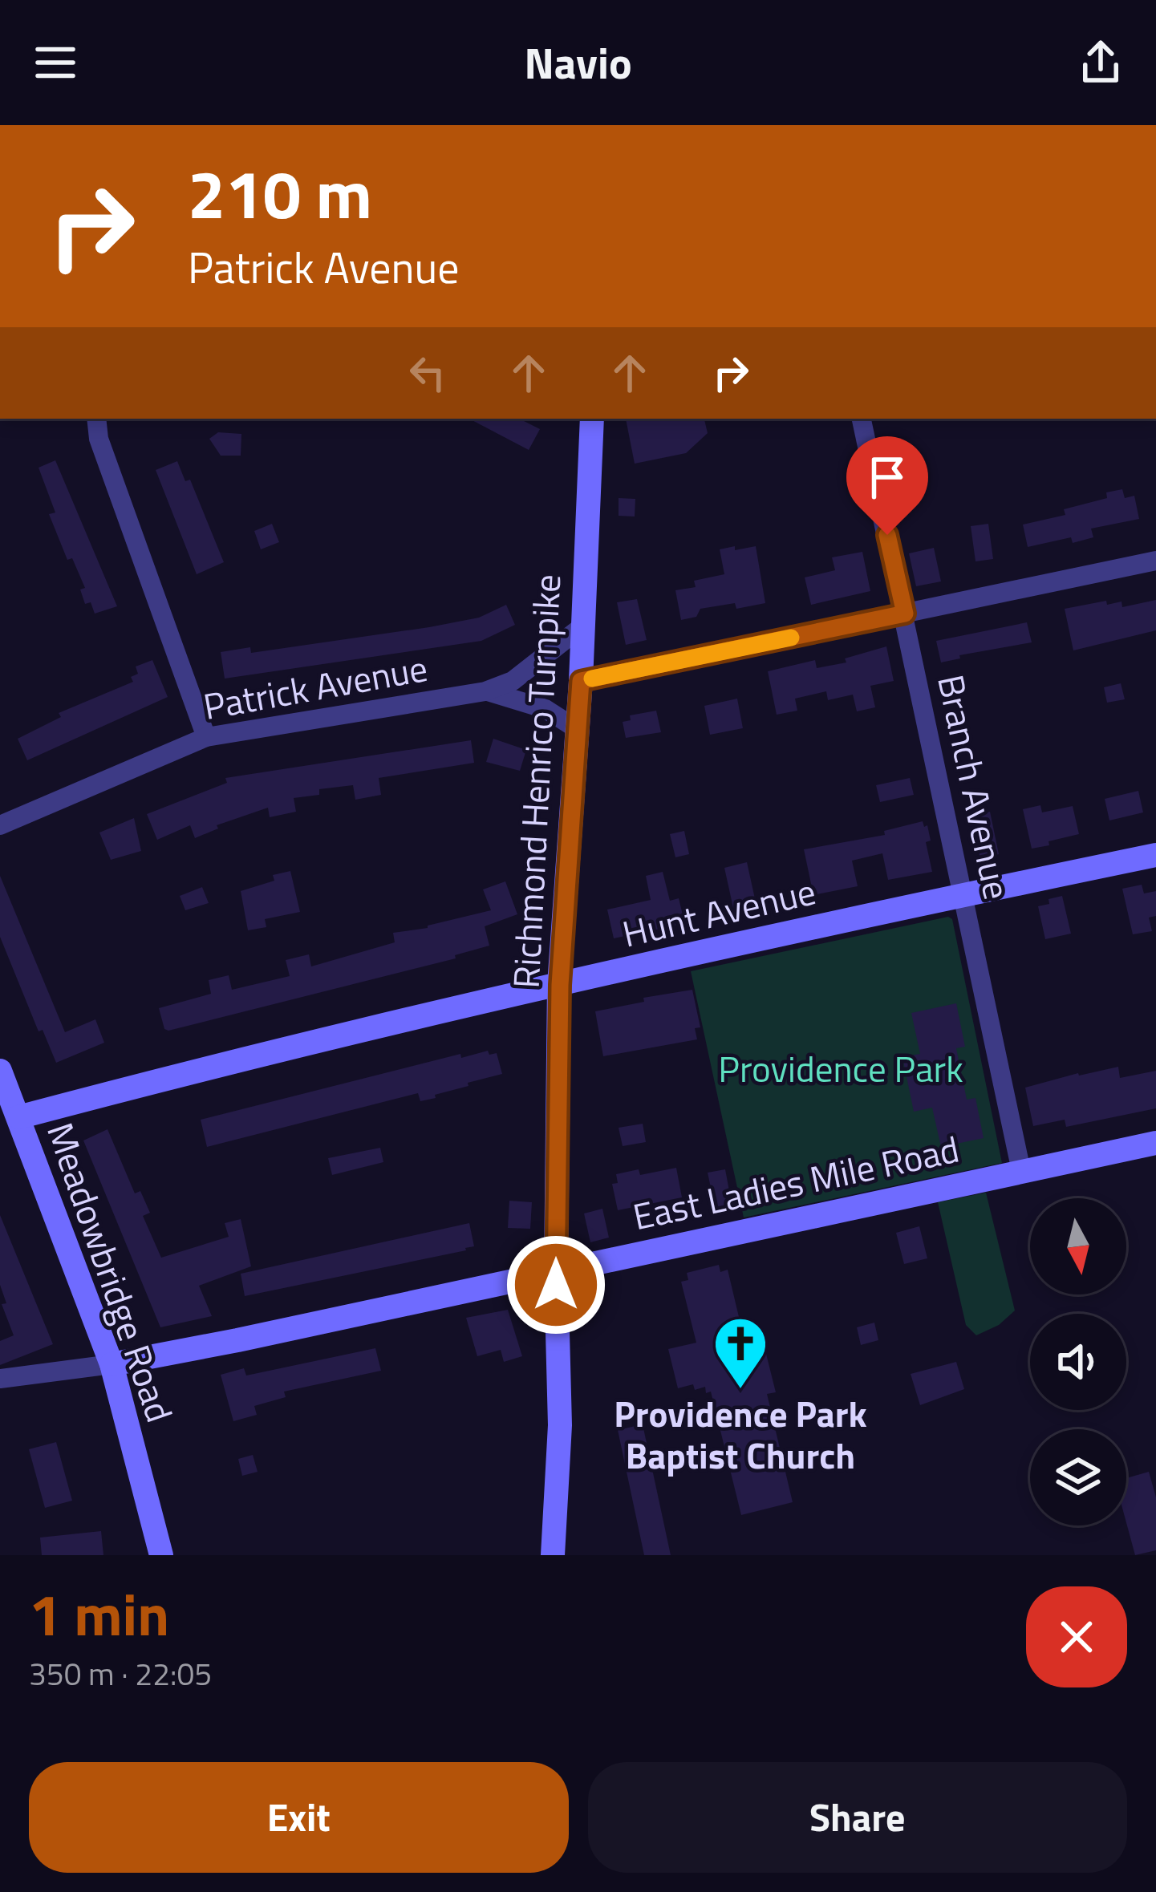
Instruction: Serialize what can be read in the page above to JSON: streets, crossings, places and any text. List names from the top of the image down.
{
  "streets": {
    "street": [
      "Patrick Avenue",
      "Richmond Henrico Turnpike",
      "Branch Avenue",
      "Hunt Avenue",
      "East Ladies Mile Road",
      "Meadowbridge Road"
    ]
  },
  "crossings": [
    ["Patrick Avenue", "Richmond Henrico Turnpike"],
    ["Richmond Henrico Turnpike", "Hunt Avenue"],
    ["Richmond Henrico Turnpike", "East Ladies Mile Road"],
    ["Branch Avenue", "Hunt Avenue"],
    ["Branch Avenue", "East Ladies Mile Road"],
    ["Hunt Avenue", "Meadowbridge Road"],
    ["East Ladies Mile Road", "Meadowbridge Road"]
  ],
  "parks": ["Providence Park"],
  "places": {
    "church": ["Providence Park Baptist Church"]
  },
  "north": "bottom",
  "page": {
    "header": "Navio",
    "turn": ["210 m", "Patrick Avenue"],
    "heading": ["1 min", "350 m · 22:05"],
    "buttons": ["Exit", "Share"]
  }
}
